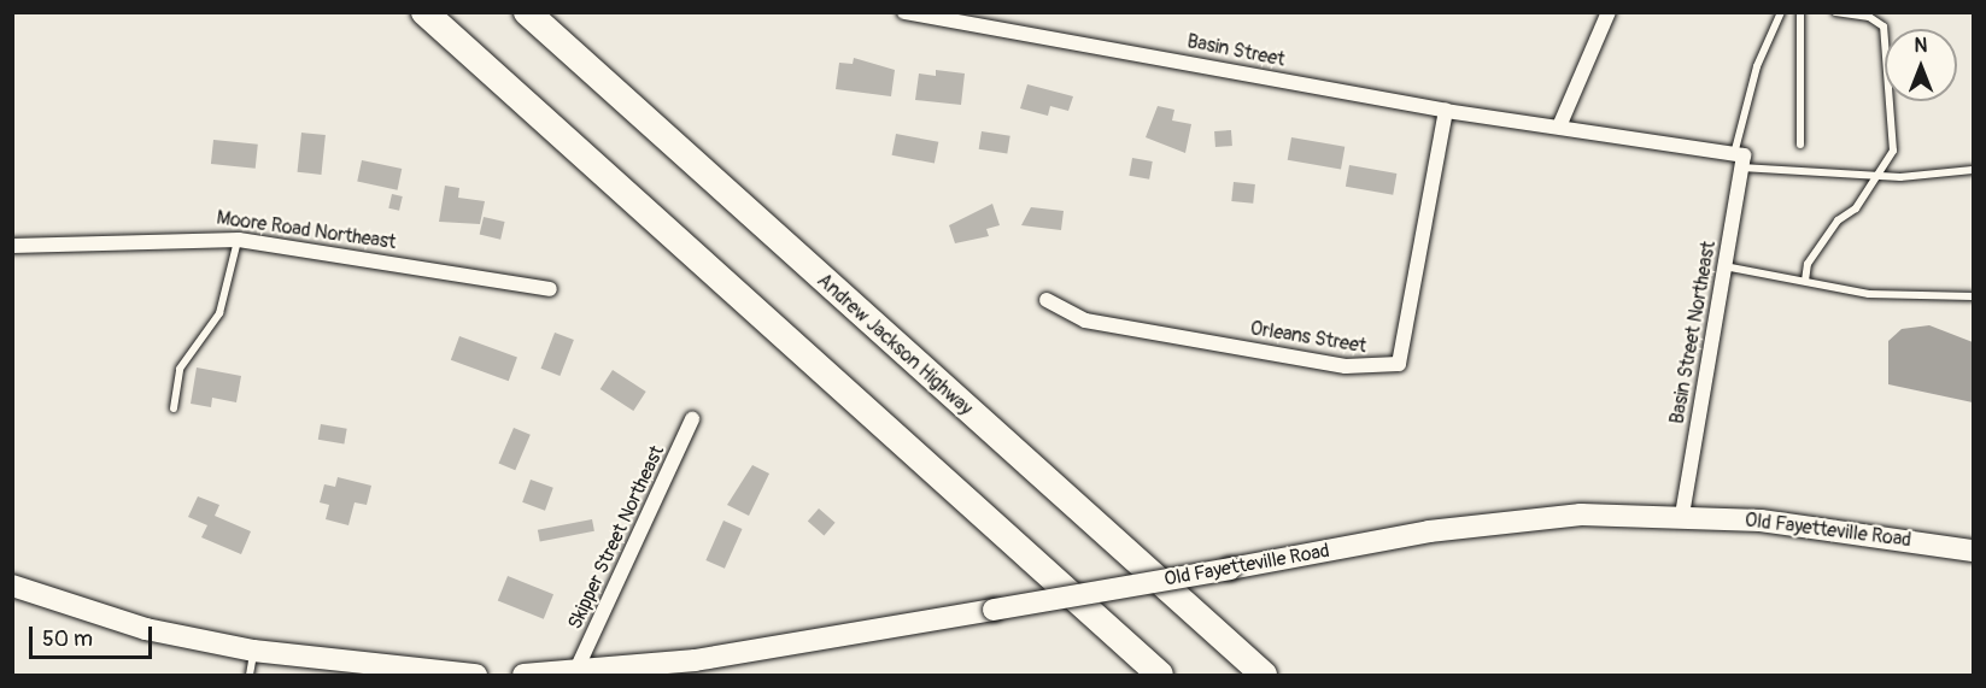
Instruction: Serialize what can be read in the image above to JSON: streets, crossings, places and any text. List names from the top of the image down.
{
  "streets": {
    "highway": ["Andrew Jackson Highway"],
    "street": [
      "Basin Street",
      "Moore Road Northeast",
      "Basin Street Northeast",
      "Orleans Street",
      "Old Fayetteville Road",
      "Skipper Street Northeast"
    ]
  },
  "crossings": [
    ["Basin Street", "Basin Street Northeast"],
    ["Basin Street", "Orleans Street"],
    ["Basin Street Northeast", "Old Fayetteville Road"],
    ["Old Fayetteville Road", "Skipper Street Northeast"]
  ],
  "scale_bar": "50 m",
  "north": "top"
}
